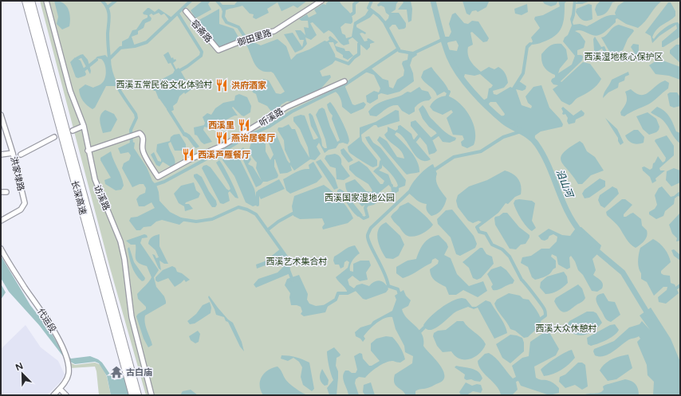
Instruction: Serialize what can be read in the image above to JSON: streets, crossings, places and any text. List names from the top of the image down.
{
  "streets": {
    "highway": ["长深高速"],
    "street": [
      "容斋路",
      "御田里路",
      "听溪路",
      "洪家埭路",
      "访溪路",
      "代运段"
    ]
  },
  "crossings": [
    ["容斋路", "御田里路"],
    ["听溪路", "访溪路"]
  ],
  "water": ["沿山河"],
  "parks": [
    "西溪湿地核心保护区",
    "西溪五常民俗文化体验村",
    "西溪国家湿地公园",
    "西溪艺术集合村",
    "西溪大众休憩村"
  ],
  "places": {
    "restaurant": [
      "洪府酒家",
      "西溪里",
      "燕诒居餐厅",
      "西溪芦雁餐厅"
    ],
    "temple": ["古白庙"]
  },
  "north": "top left"
}
